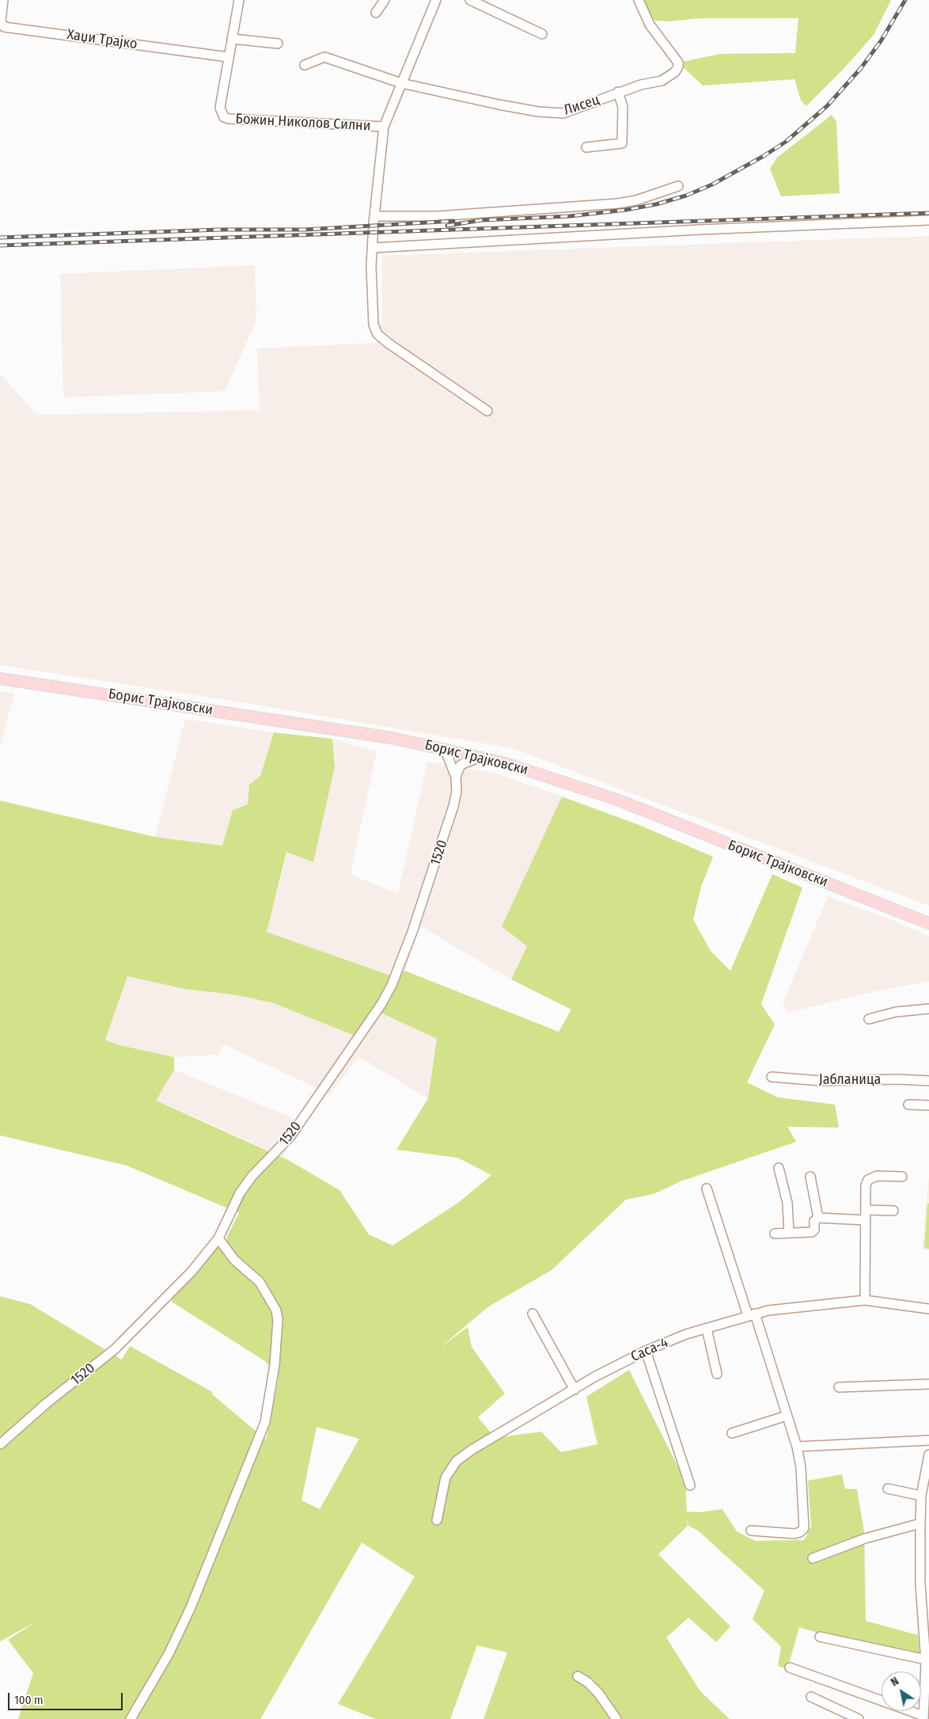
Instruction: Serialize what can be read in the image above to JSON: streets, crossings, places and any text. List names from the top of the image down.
{
  "streets": {
    "main road": ["Борис Трајковски"],
    "street": [
      "Хаџи Трајко",
      "Лисец",
      "Божин Николов Силни",
      "1520",
      "Јабланица",
      "Саса-4"
    ]
  },
  "crossings": [
    ["Хаџи Трајко", "Божин Николов Силни"],
    ["Борис Трајковски", "1520"]
  ],
  "scale_bar": "100 m",
  "north": "top left"
}
